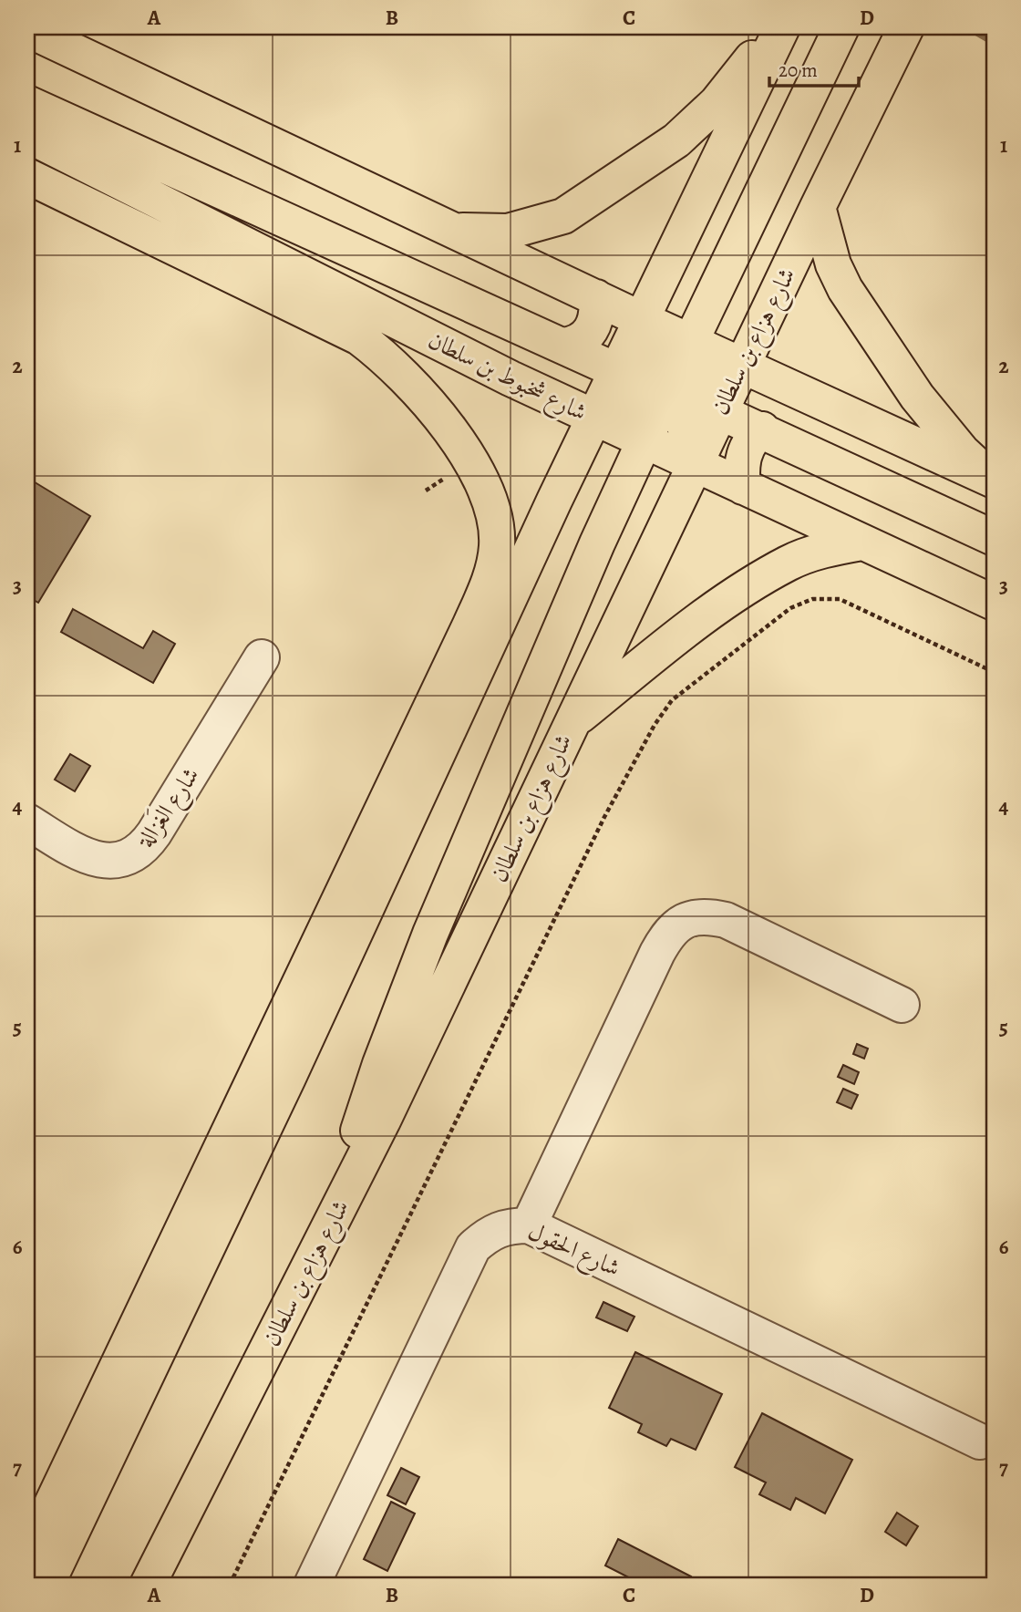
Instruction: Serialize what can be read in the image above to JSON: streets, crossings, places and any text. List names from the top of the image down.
{
  "streets": {
    "main road": ["شارع هزاع بن سلطان", "شارع شخبوط بن سلطان"],
    "street": ["شارع الغَزالة", "شارع الحقول"]
  },
  "crossings": [
    ["شارع هزاع بن سلطان", "شارع شخبوط بن سلطان"]
  ],
  "scale_bar": "20 m",
  "grid": {
    "columns": [
      "A",
      "B",
      "C",
      "D"
    ],
    "rows": [
      "1",
      "2",
      "3",
      "4",
      "5",
      "6",
      "7"
    ]
  }
}
